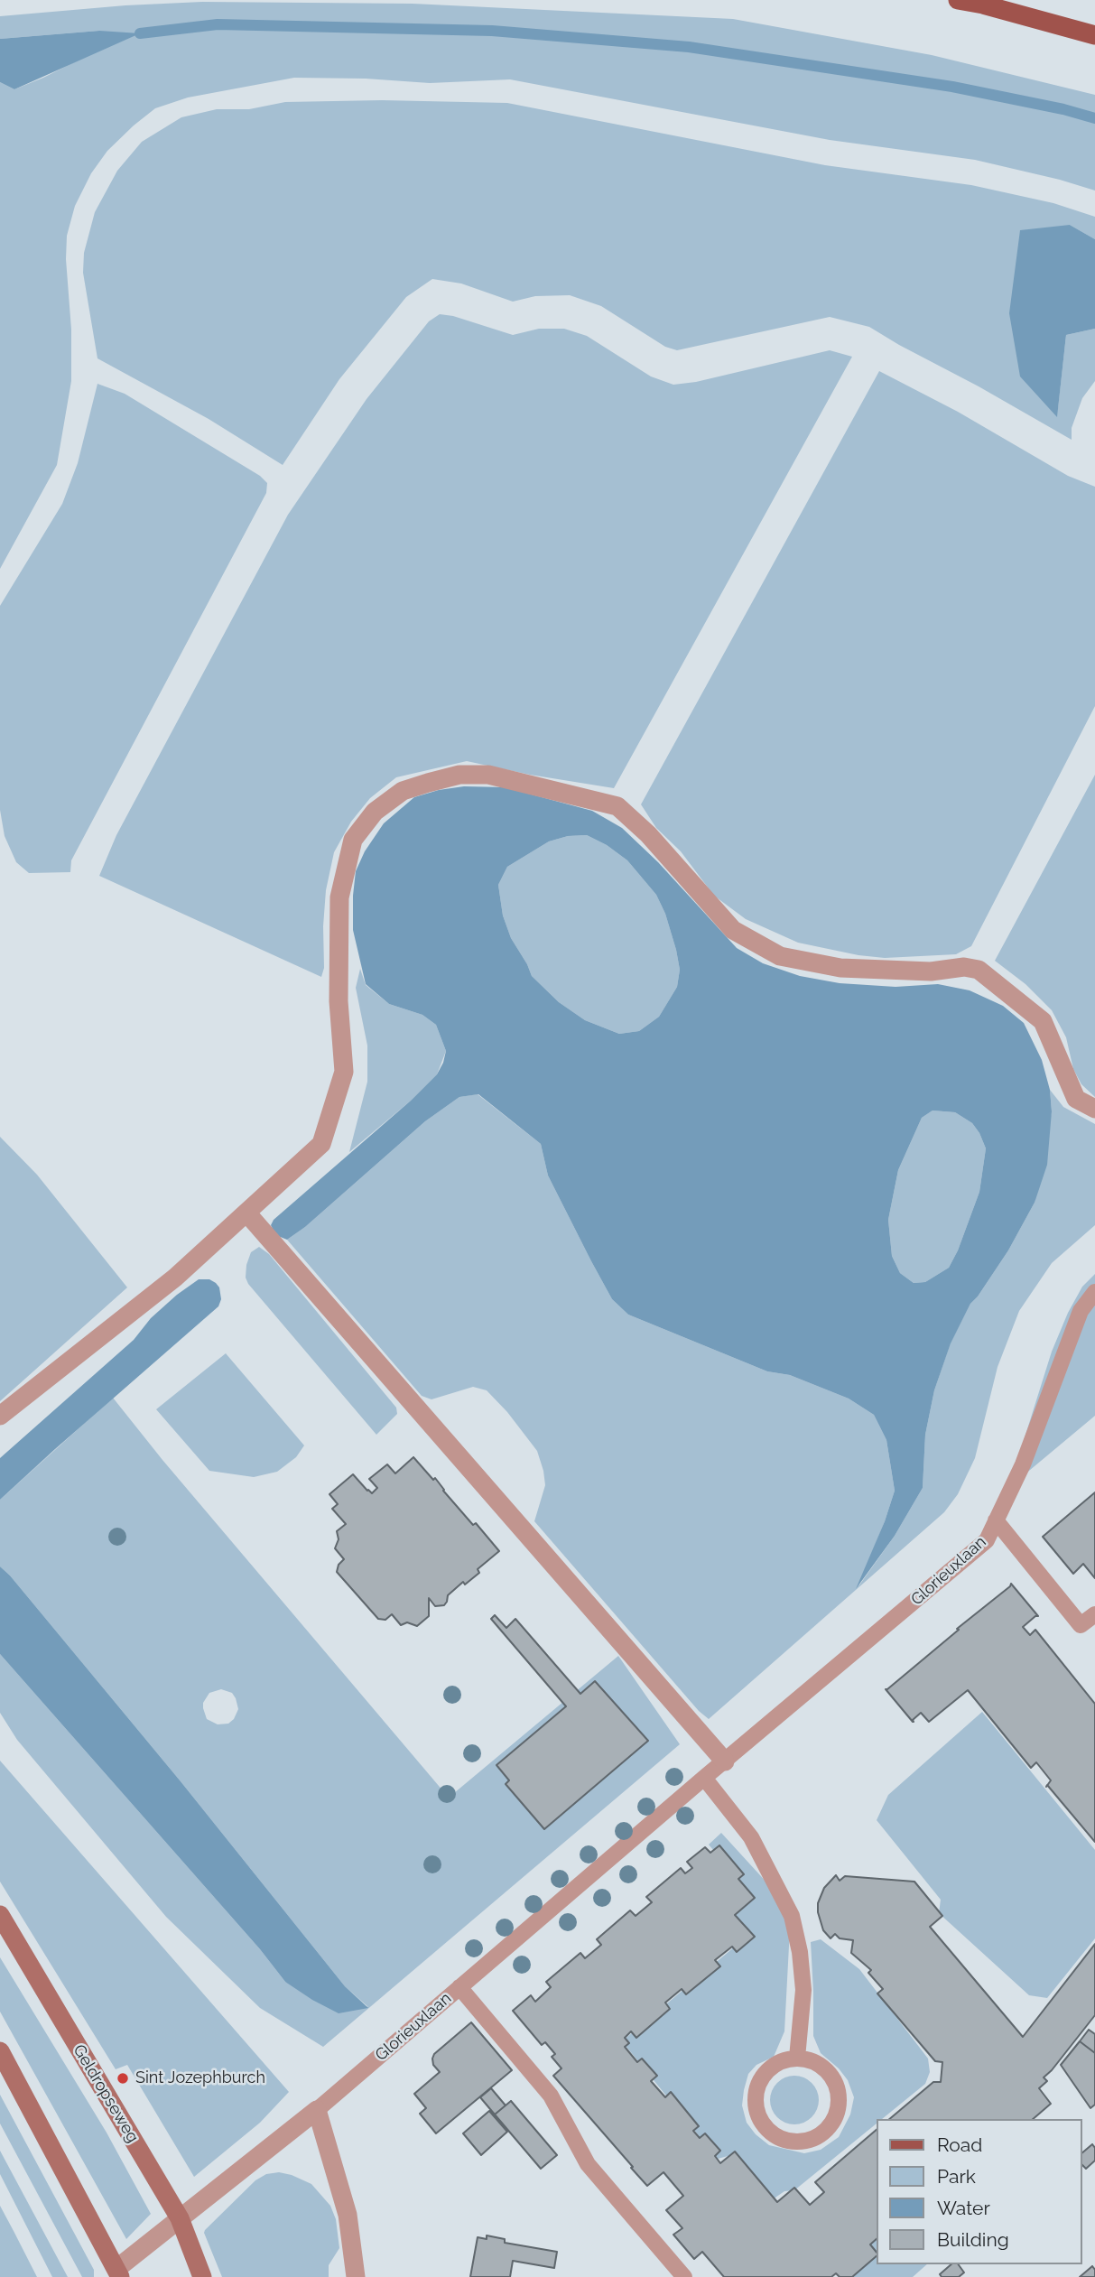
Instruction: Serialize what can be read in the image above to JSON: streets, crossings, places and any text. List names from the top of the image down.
{
  "streets": {
    "main road": ["Geldropseweg"],
    "street": ["Glorieuxlaan"]
  },
  "crossings": [
    ["Glorieuxlaan", "Geldropseweg"]
  ],
  "places": ["Sint Jozephburch"],
  "legend": [
    "Road",
    "Park",
    "Water",
    "Building"
  ]
}
